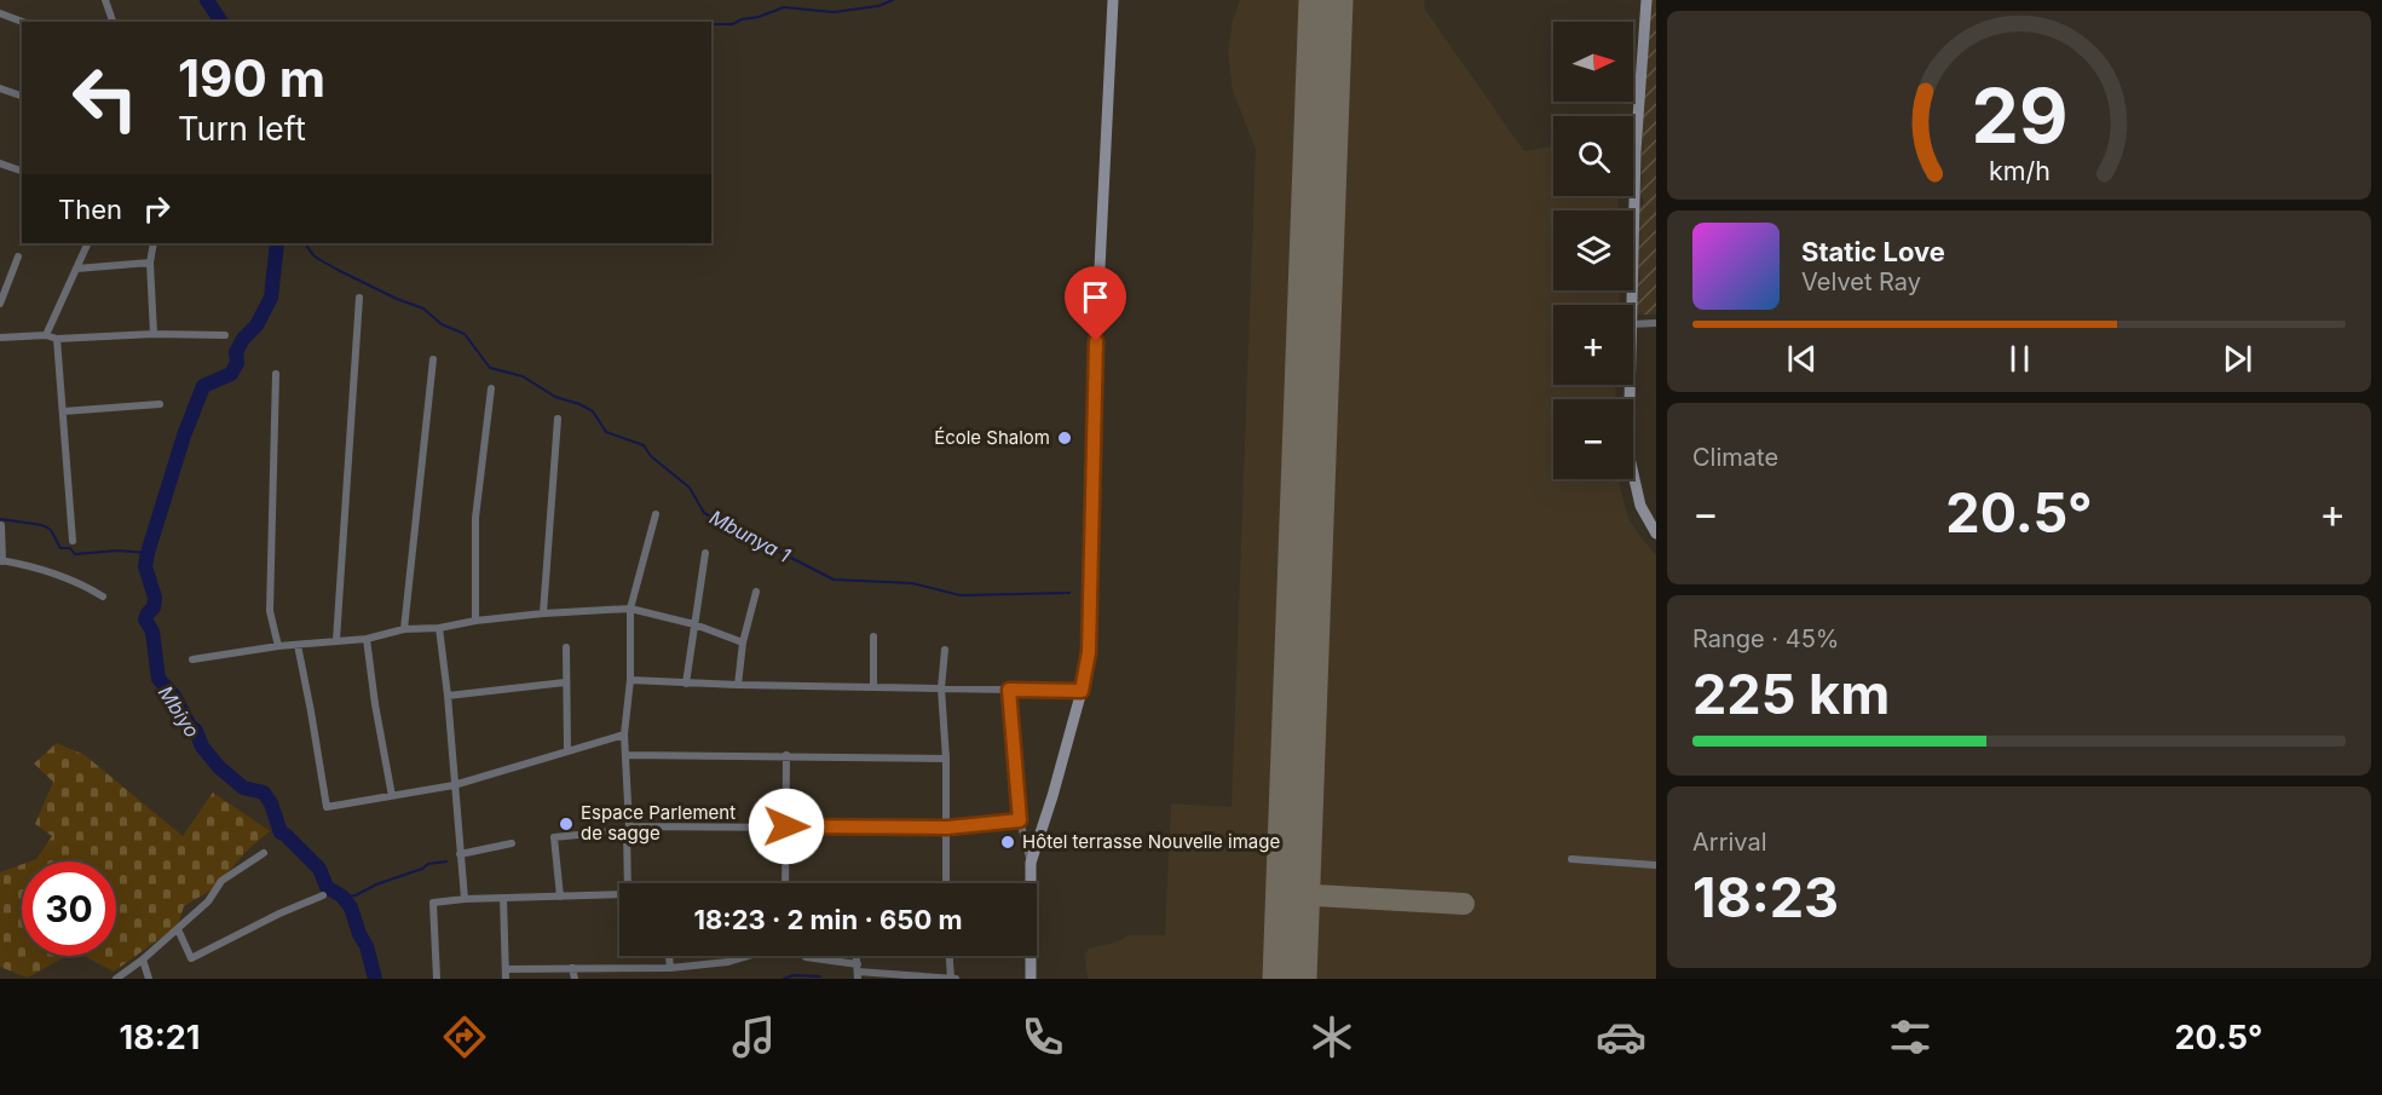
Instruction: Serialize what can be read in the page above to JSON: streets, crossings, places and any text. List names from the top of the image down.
{
  "water": ["Mbunya 1", "Mbiyo"],
  "places": ["École Shalom", "Espace Parlement de sagge", "Hôtel terrasse Nouvelle image"],
  "north": "right",
  "page": {
    "map_buttons": ["+", "−"],
    "turn": ["190 m", "Turn left"],
    "then": "Then",
    "song": ["Static Love", "Velvet Ray"],
    "tile": [
      "Climate",
      ["Range · 45%", "225 km"],
      ["Arrival", "18:23"]
    ],
    "heat": ["−", "20.5°", "+"],
    "limit": "30",
    "trip": "18:23 · 2 min · 650 m",
    "tabs": ["18:21", "20.5°"],
    "gauge": ["29", "km/h"]
  }
}
